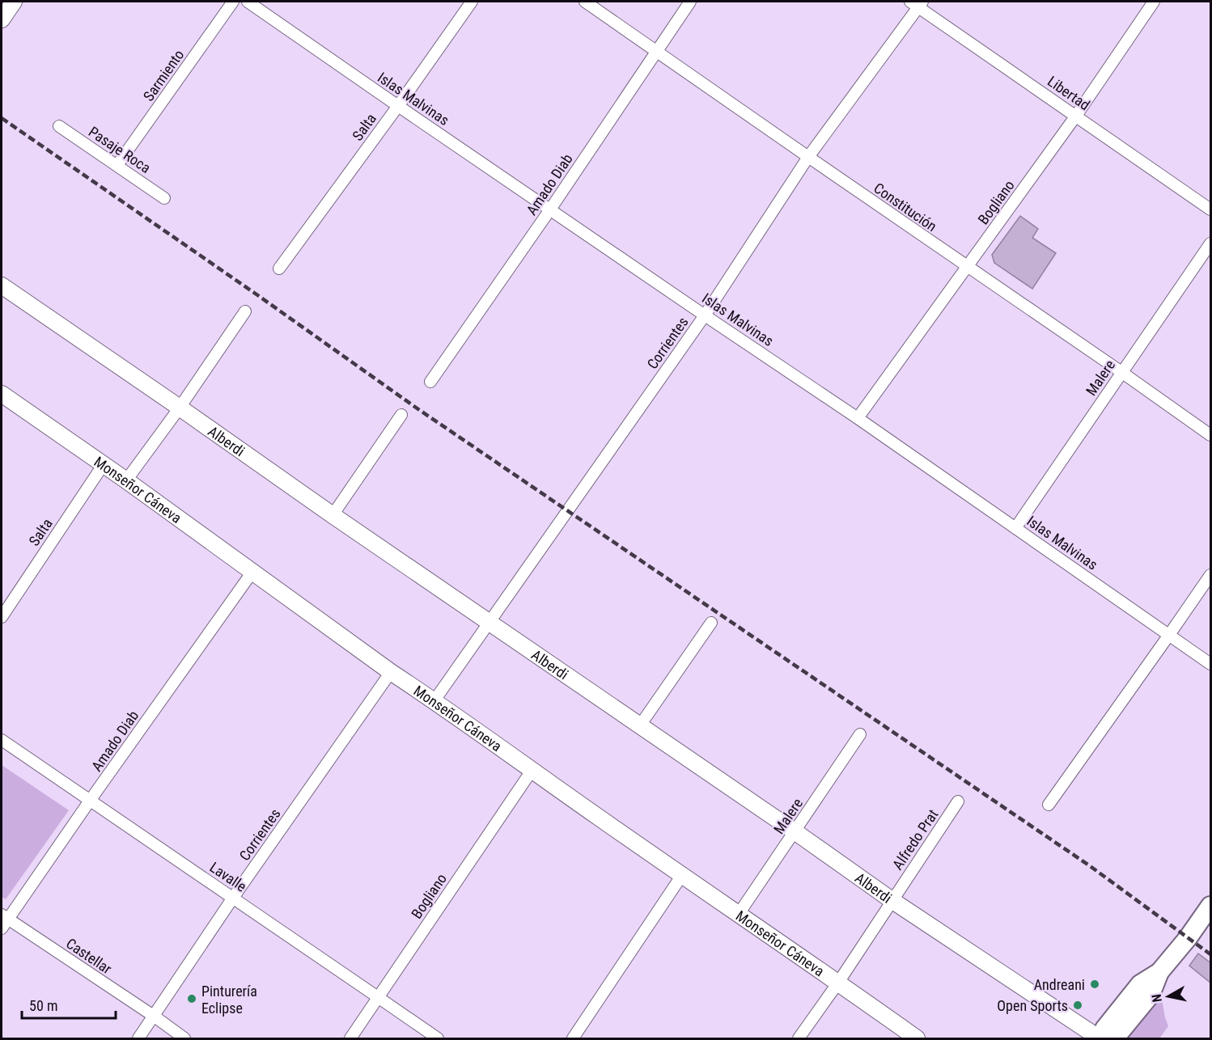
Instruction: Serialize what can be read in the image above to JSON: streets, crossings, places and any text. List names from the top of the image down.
{
  "streets": {
    "street": [
      "Sarmiento",
      "Libertad",
      "Islas Malvinas",
      "Salta",
      "Pasaje Roca",
      "Amado Diab",
      "Bogliano",
      "Constitución",
      "Corrientes",
      "Malere",
      "Alberdi",
      "Monseñor Cáneva",
      "Alfredo Prat",
      "Lavalle",
      "Castellar"
    ]
  },
  "crossings": [
    ["Sarmiento", "Pasaje Roca"],
    ["Libertad", "Bogliano"],
    ["Libertad", "Corrientes"],
    ["Islas Malvinas", "Salta"],
    ["Islas Malvinas", "Amado Diab"],
    ["Islas Malvinas", "Bogliano"],
    ["Islas Malvinas", "Corrientes"],
    ["Islas Malvinas", "Malere"],
    ["Salta", "Monseñor Cáneva"],
    ["Amado Diab", "Constitución"],
    ["Amado Diab", "Monseñor Cáneva"],
    ["Amado Diab", "Lavalle"],
    ["Amado Diab", "Castellar"],
    ["Bogliano", "Constitución"],
    ["Bogliano", "Monseñor Cáneva"],
    ["Bogliano", "Lavalle"],
    ["Constitución", "Corrientes"],
    ["Constitución", "Malere"],
    ["Corrientes", "Alberdi"],
    ["Corrientes", "Monseñor Cáneva"],
    ["Corrientes", "Lavalle"],
    ["Corrientes", "Castellar"],
    ["Malere", "Alberdi"],
    ["Malere", "Monseñor Cáneva"],
    ["Alberdi", "Alfredo Prat"],
    ["Monseñor Cáneva", "Alfredo Prat"]
  ],
  "places": ["Andreani", "Pinturería Eclipse", "Open Sports"],
  "scale_bar": "50 m",
  "north": "left"
}
